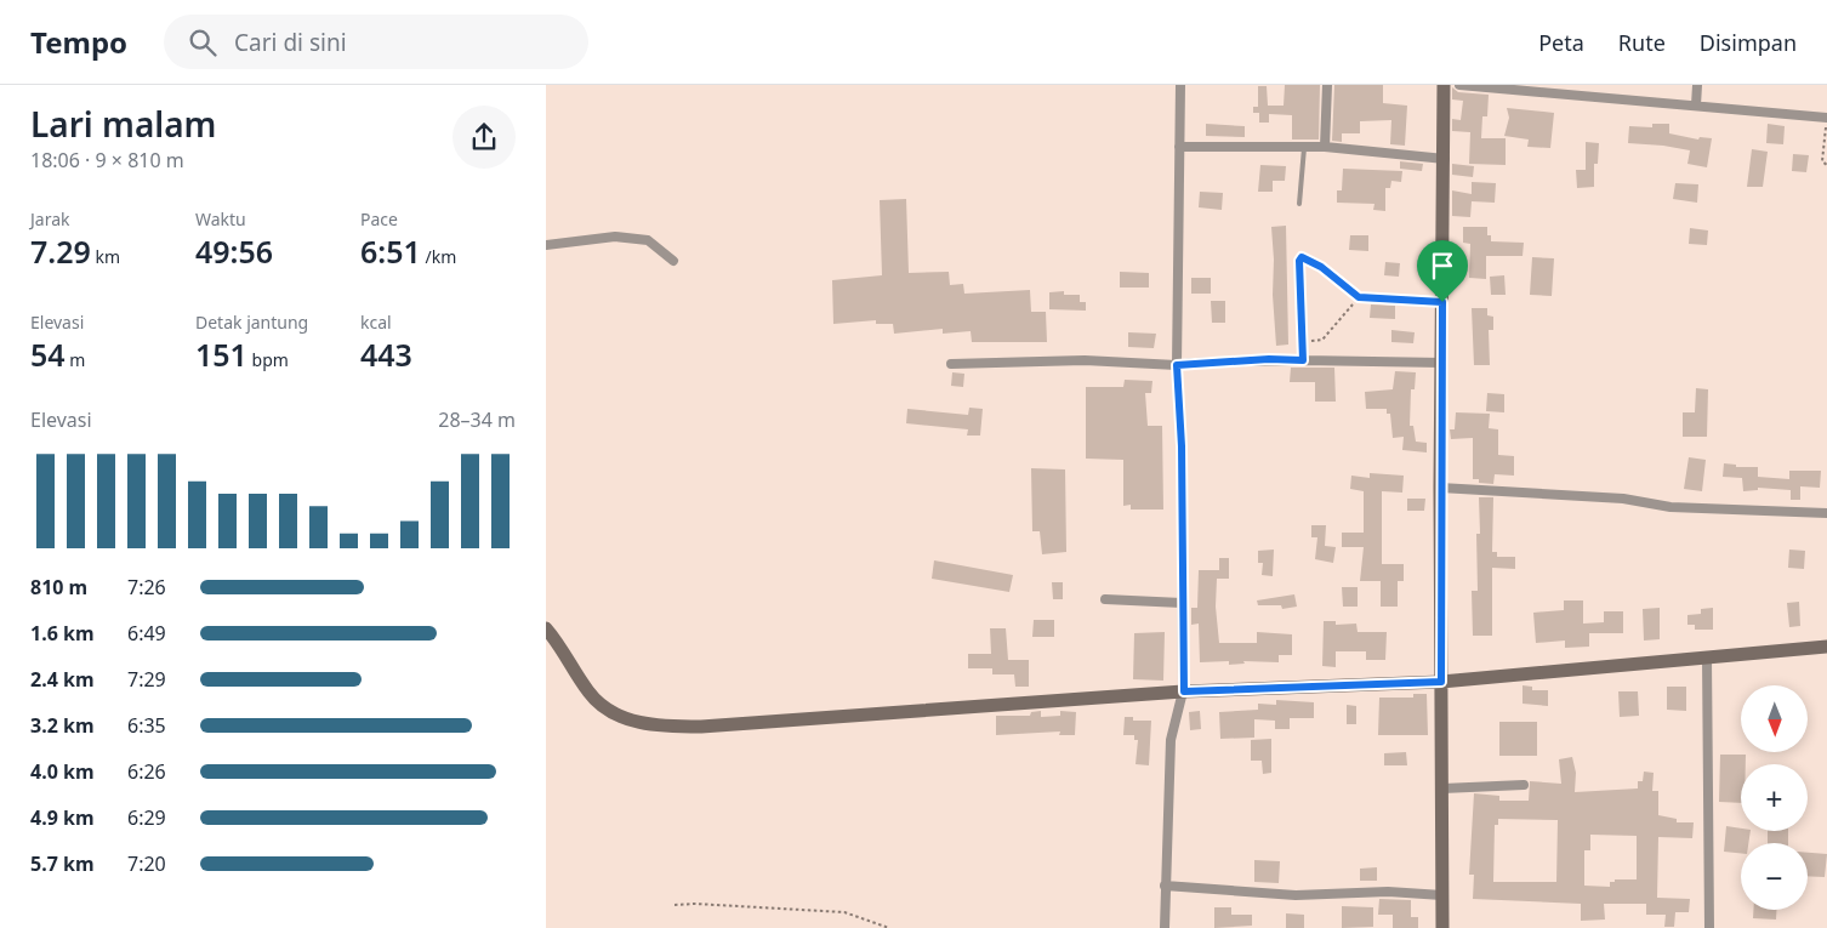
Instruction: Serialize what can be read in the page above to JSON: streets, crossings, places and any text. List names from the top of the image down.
{
  "north": "bottom",
  "page": {
    "header": "Tempo",
    "search": "Cari di sini",
    "nav": ["Peta", "Rute", "Disimpan"],
    "heading": ["Lari malam", "18:06 · 9 × 810 m"],
    "stats": [
      ["Jarak", "7.29 km"],
      ["Waktu", "49:56"],
      ["Pace", "6:51 /km"],
      ["Elevasi", "54 m"],
      ["Detak jantung", "151 bpm"],
      ["kcal", "443"]
    ],
    "chart": ["Elevasi", "28–34 m"],
    "list": [
      {
        "name": "810 m",
        "note": "7:26"
      },
      {
        "name": "1.6 km",
        "note": "6:49"
      },
      {
        "name": "2.4 km",
        "note": "7:29"
      },
      {
        "name": "3.2 km",
        "note": "6:35"
      },
      {
        "name": "4.0 km",
        "note": "6:26"
      },
      {
        "name": "4.9 km",
        "note": "6:29"
      },
      {
        "name": "5.7 km",
        "note": "7:20"
      }
    ],
    "map_buttons": ["+", "−"]
  }
}
